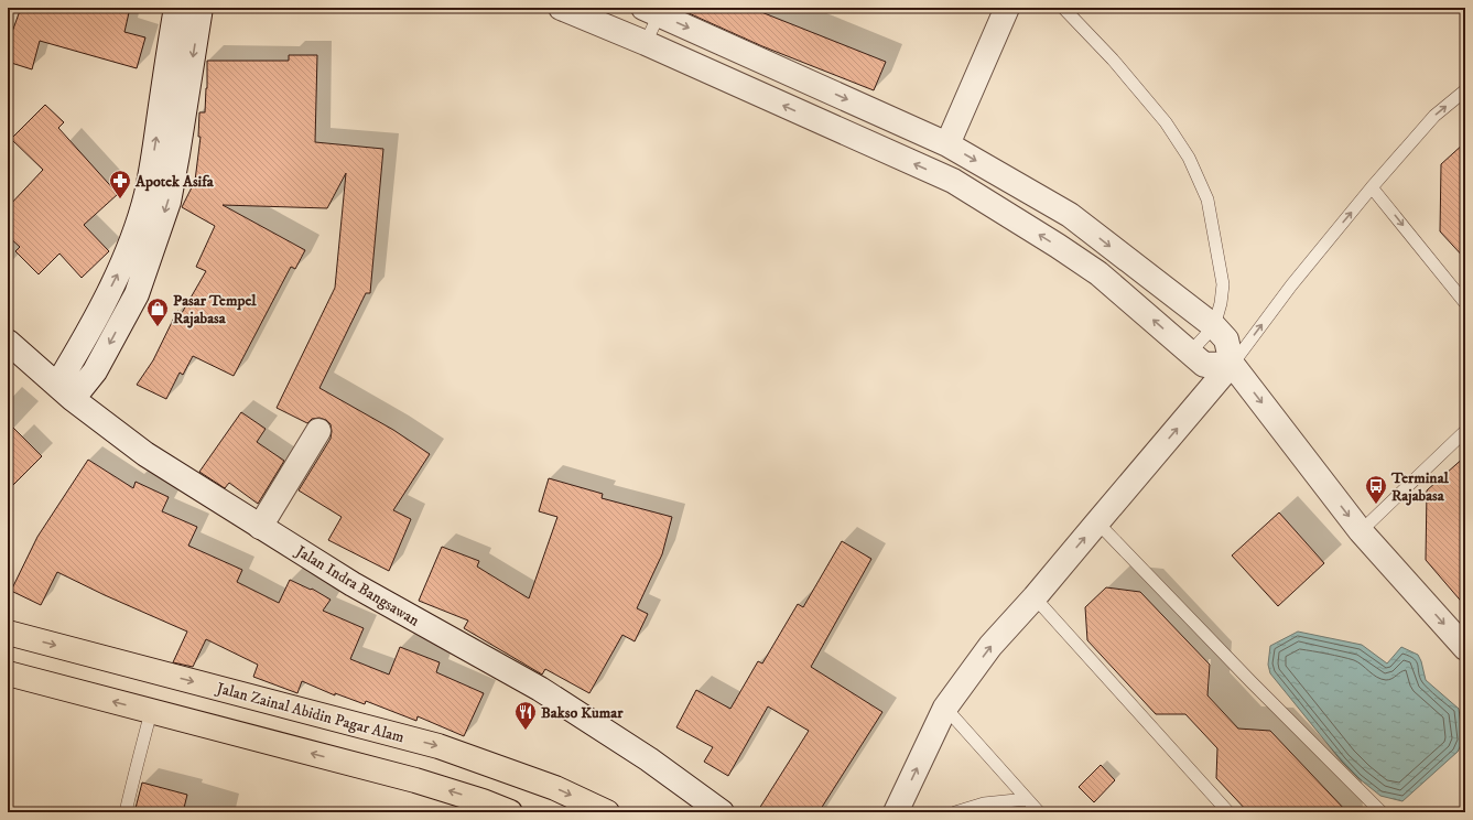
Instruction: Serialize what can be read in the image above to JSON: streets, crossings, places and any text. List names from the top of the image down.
{
  "streets": {
    "highway": ["Jalan Zainal Abidin Pagar Alam"],
    "street": ["Jalan Indra Bangsawan"]
  },
  "places": {
    "pharmacy": ["Apotek Asifa"],
    "shop": ["Pasar Tempel Rajabasa"],
    "bus stop": ["Terminal Rajabasa"],
    "restaurant": ["Bakso Kumar"]
  }
}
